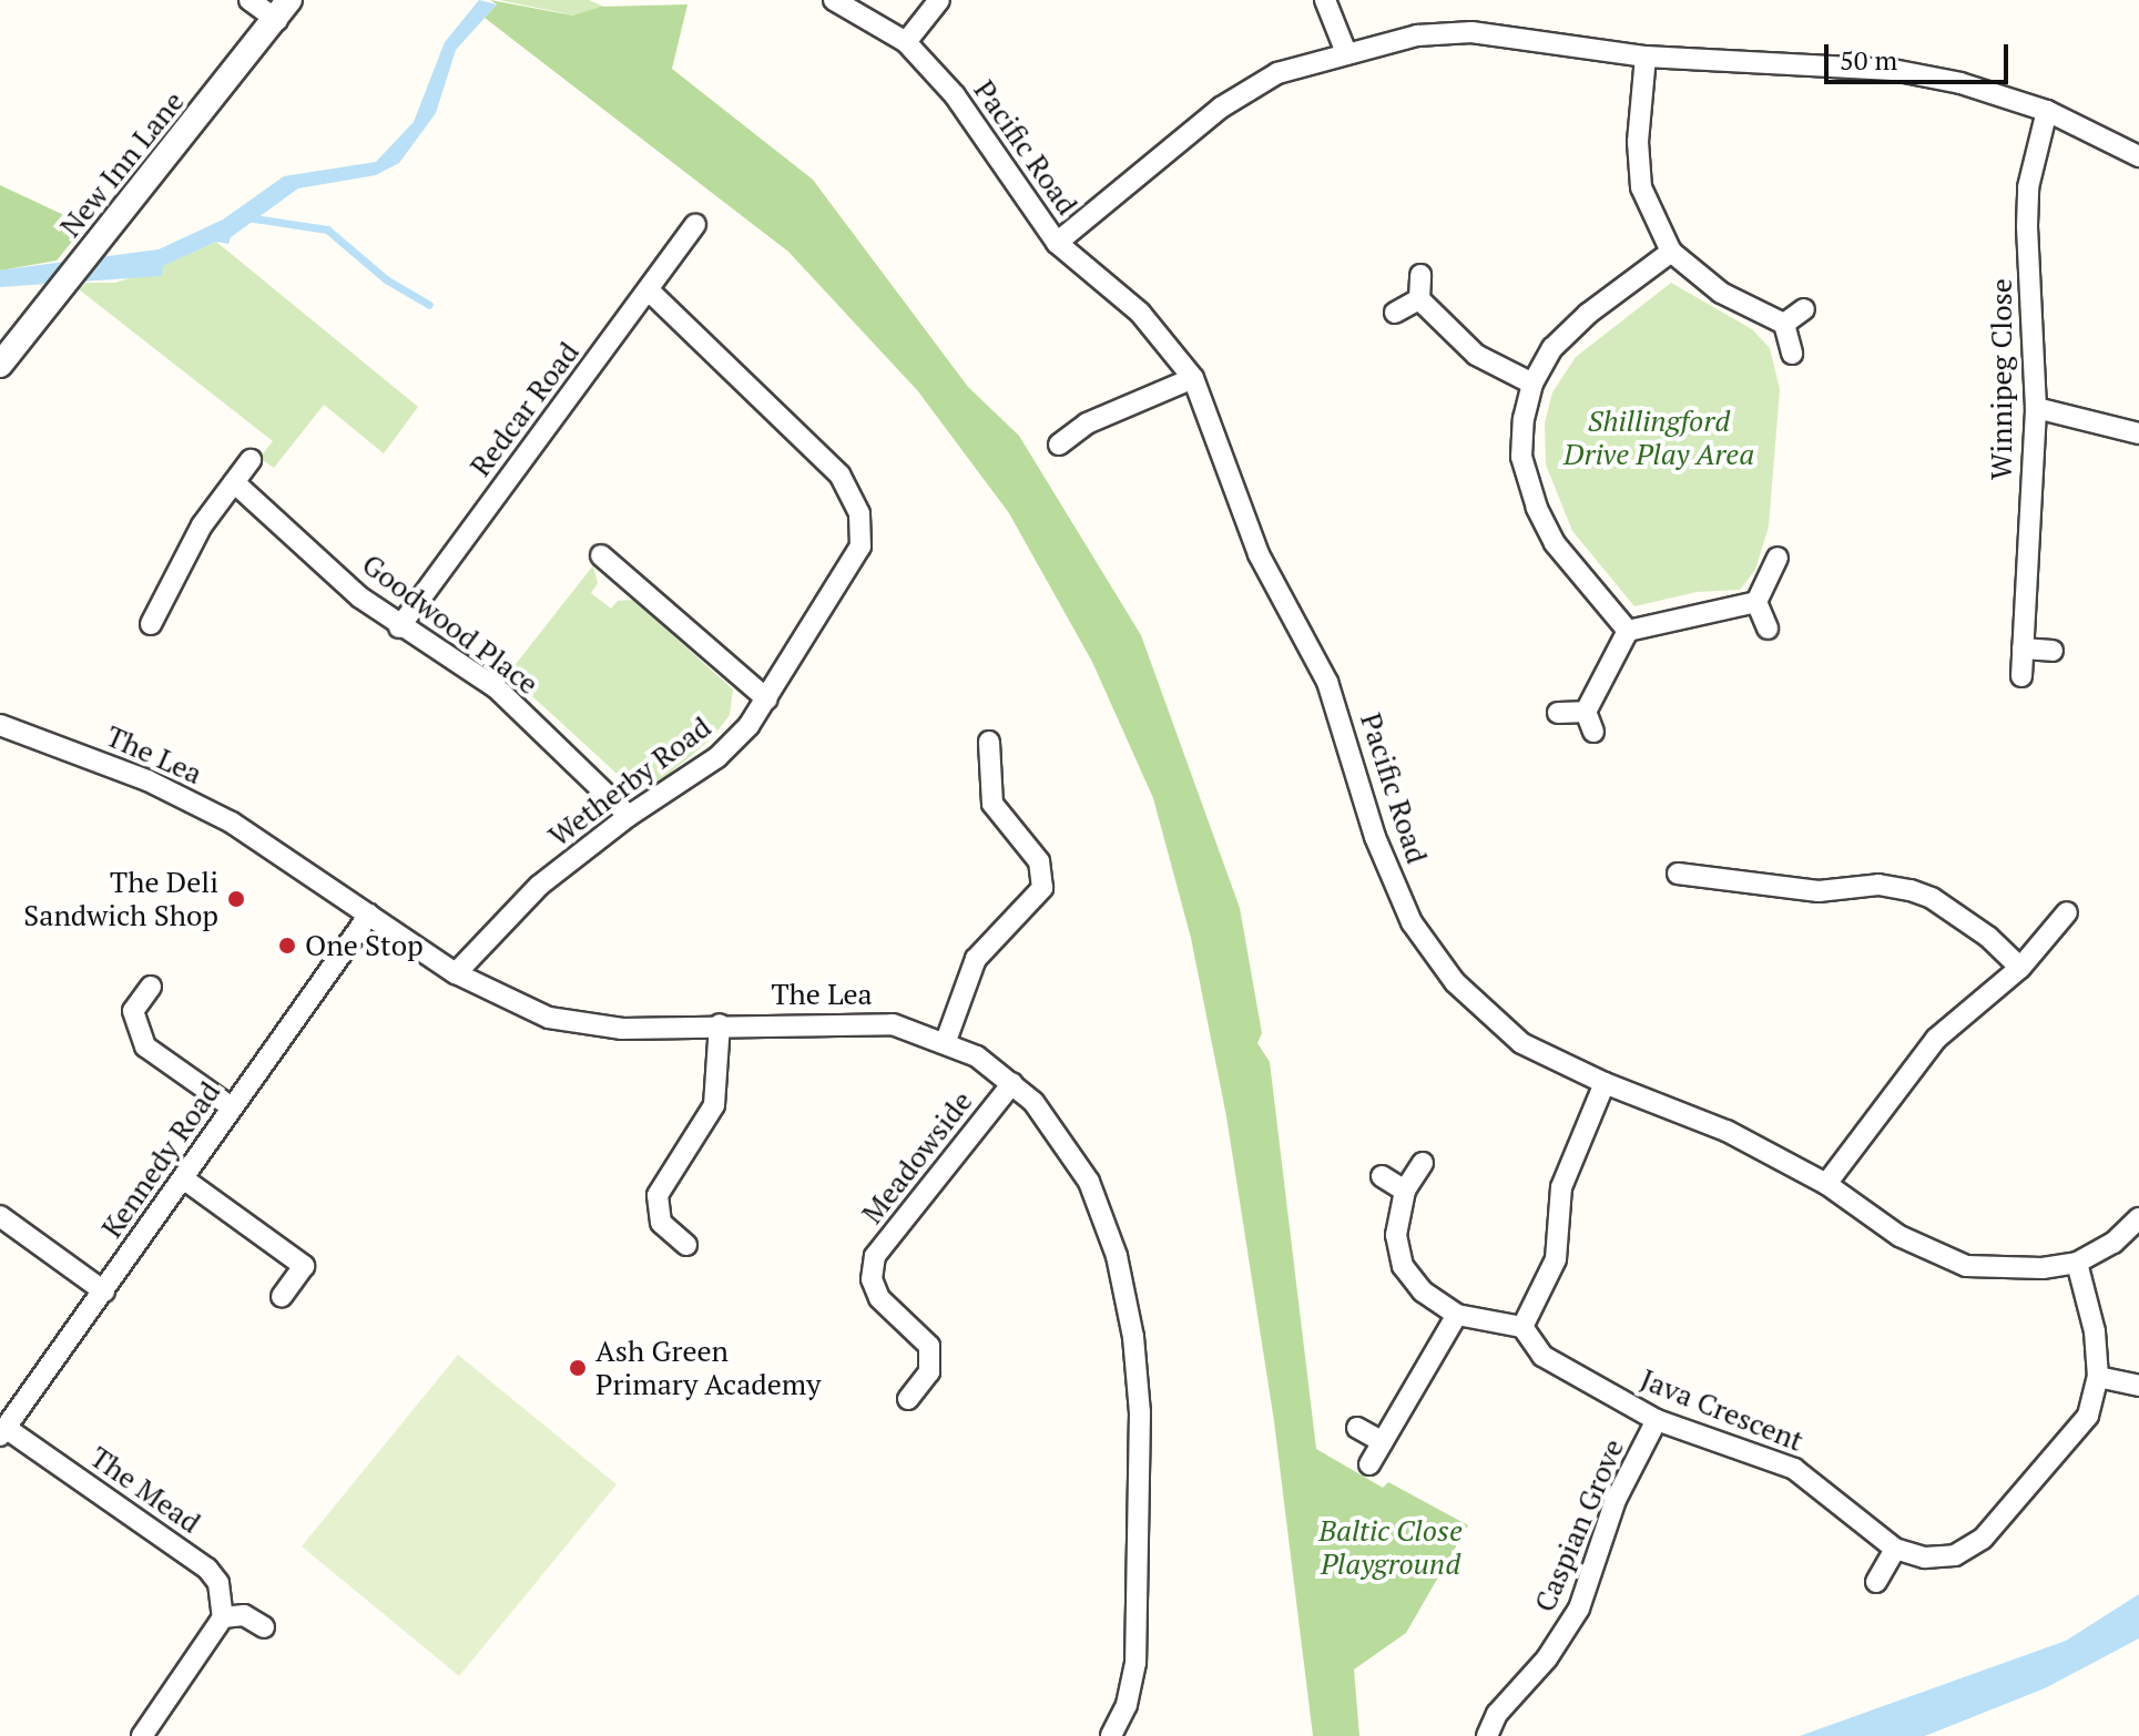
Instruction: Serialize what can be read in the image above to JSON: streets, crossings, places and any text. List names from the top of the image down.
{
  "streets": {
    "street": [
      "Pacific Road",
      "New Inn Lane",
      "Winnipeg Close",
      "Redcar Road",
      "Goodwood Place",
      "The Lea",
      "Wetherby Road",
      "Meadowside",
      "Kennedy Road",
      "Java Crescent",
      "The Mead",
      "Caspian Grove"
    ]
  },
  "crossings": [
    ["Pacific Road", "Java Crescent"],
    ["Redcar Road", "Goodwood Place"],
    ["Redcar Road", "Wetherby Road"],
    ["Goodwood Place", "Wetherby Road"],
    ["The Lea", "Wetherby Road"],
    ["The Lea", "Meadowside"],
    ["The Lea", "Kennedy Road"],
    ["Kennedy Road", "The Mead"],
    ["Java Crescent", "Caspian Grove"]
  ],
  "parks": ["Shillingford Drive Play Area", "Baltic Close Playground"],
  "places": ["The Deli Sandwich Shop", "One Stop", "Ash Green Primary Academy"],
  "scale_bar": "50 m"
}
